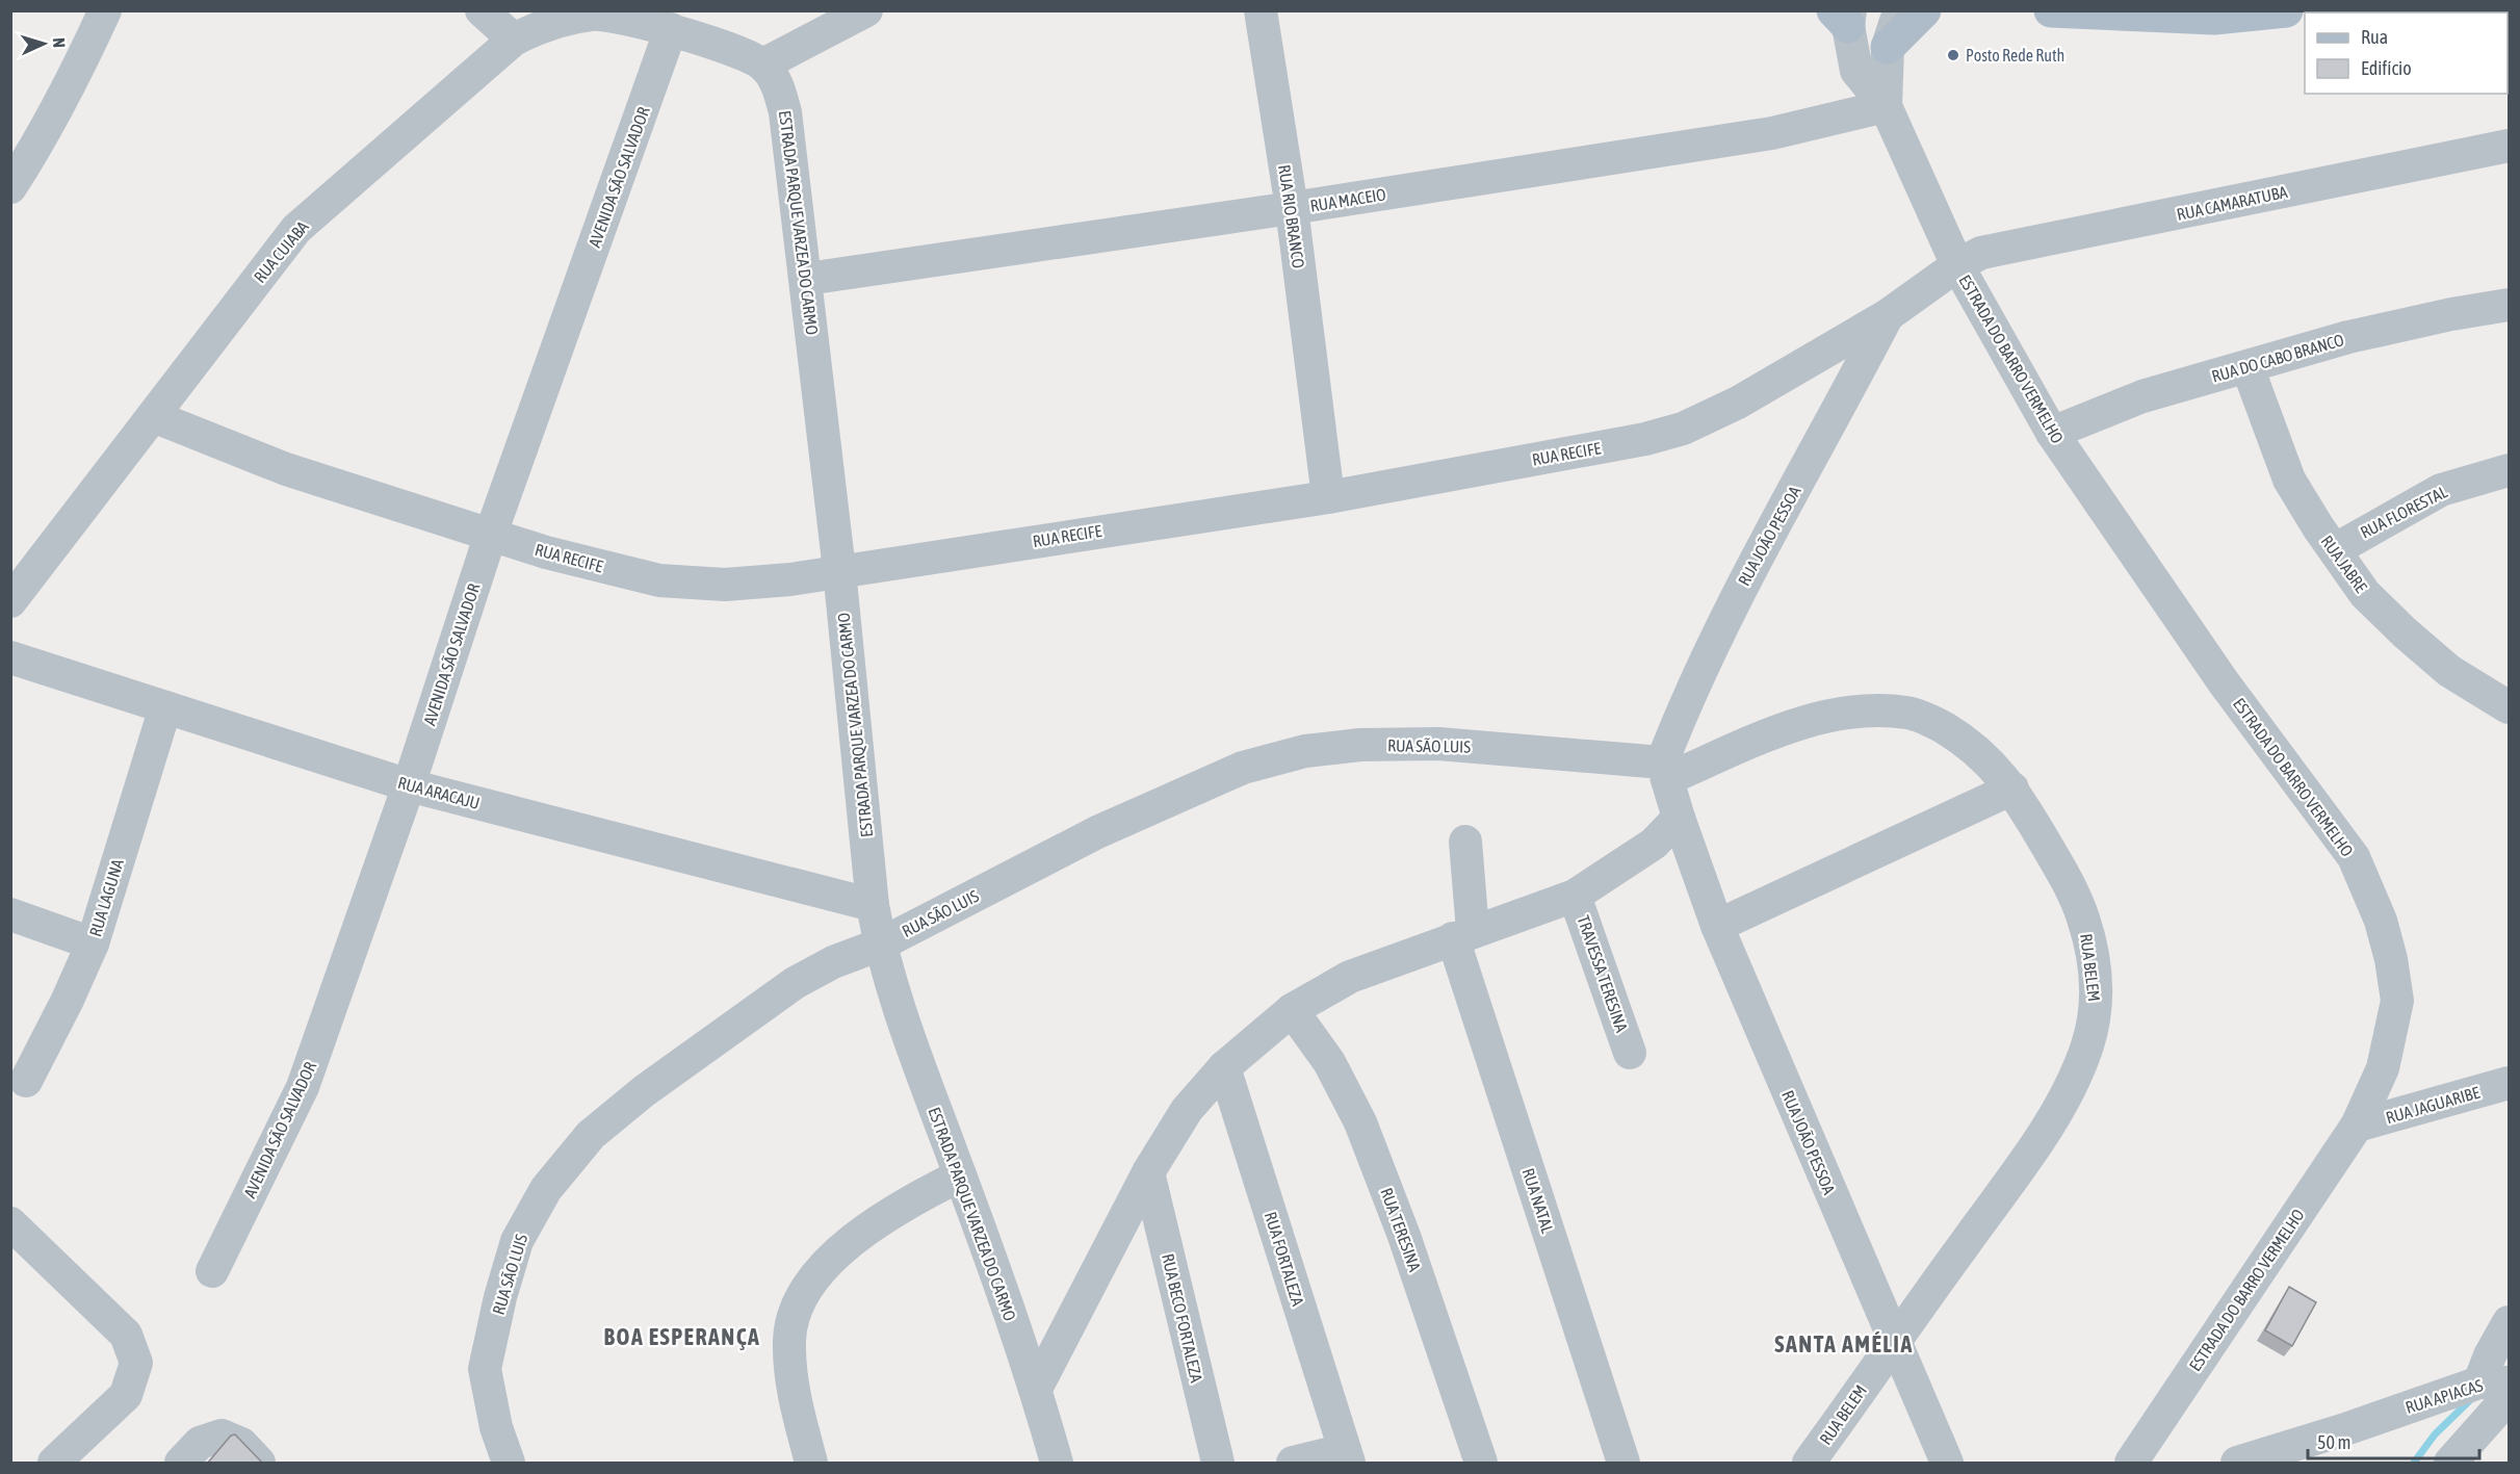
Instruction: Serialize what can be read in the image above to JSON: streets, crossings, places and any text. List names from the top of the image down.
{
  "streets": {
    "street": [
      "AVENIDA SÃO SALVADOR",
      "RUA MACEIO",
      "RUA CAMARATUBA",
      "RUA RIO BRANCO",
      "ESTRADA PARQUE VARZEA DO CARMO",
      "RUA CUIABA",
      "RUA DO CABO BRANCO",
      "ESTRADA DO BARRO VERMELHO",
      "RUA RECIFE",
      "RUA FLORESTAL",
      "RUA JOÃO PESSOA",
      "RUA JABRE",
      "RUA SÃO LUIS",
      "RUA ARACAJU",
      "RUA LAGUNA",
      "RUA BELEM",
      "TRAVESSA TERESINA",
      "RUA JAGUARIBE",
      "RUA NATAL",
      "RUA TERESINA",
      "RUA FORTALEZA",
      "RUA BECO FORTALEZA",
      "RUA APIACAS"
    ]
  },
  "crossings": [
    ["AVENIDA SÃO SALVADOR", "RUA CUIABA"],
    ["AVENIDA SÃO SALVADOR", "RUA RECIFE"],
    ["AVENIDA SÃO SALVADOR", "RUA ARACAJU"],
    ["RUA MACEIO", "RUA RIO BRANCO"],
    ["RUA MACEIO", "ESTRADA PARQUE VARZEA DO CARMO"],
    ["RUA MACEIO", "ESTRADA DO BARRO VERMELHO"],
    ["RUA CAMARATUBA", "ESTRADA DO BARRO VERMELHO"],
    ["RUA CAMARATUBA", "RUA RECIFE"],
    ["RUA RIO BRANCO", "RUA RECIFE"],
    ["ESTRADA PARQUE VARZEA DO CARMO", "RUA RECIFE"],
    ["ESTRADA PARQUE VARZEA DO CARMO", "RUA SÃO LUIS"],
    ["ESTRADA PARQUE VARZEA DO CARMO", "RUA ARACAJU"],
    ["RUA CUIABA", "RUA RECIFE"],
    ["RUA DO CABO BRANCO", "ESTRADA DO BARRO VERMELHO"],
    ["RUA DO CABO BRANCO", "RUA JABRE"],
    ["ESTRADA DO BARRO VERMELHO", "RUA RECIFE"],
    ["ESTRADA DO BARRO VERMELHO", "RUA JAGUARIBE"],
    ["RUA RECIFE", "RUA JOÃO PESSOA"],
    ["RUA FLORESTAL", "RUA JABRE"],
    ["RUA JOÃO PESSOA", "RUA SÃO LUIS"],
    ["RUA JOÃO PESSOA", "RUA BELEM"],
    ["RUA SÃO LUIS", "RUA BELEM"],
    ["RUA ARACAJU", "RUA LAGUNA"]
  ],
  "districts": ["BOA ESPERANÇA", "SANTA AMÉLIA"],
  "places": ["Posto Rede Ruth"],
  "legend": ["Rua", "Edifício"],
  "scale_bar": "50 m",
  "north": "right"
}
